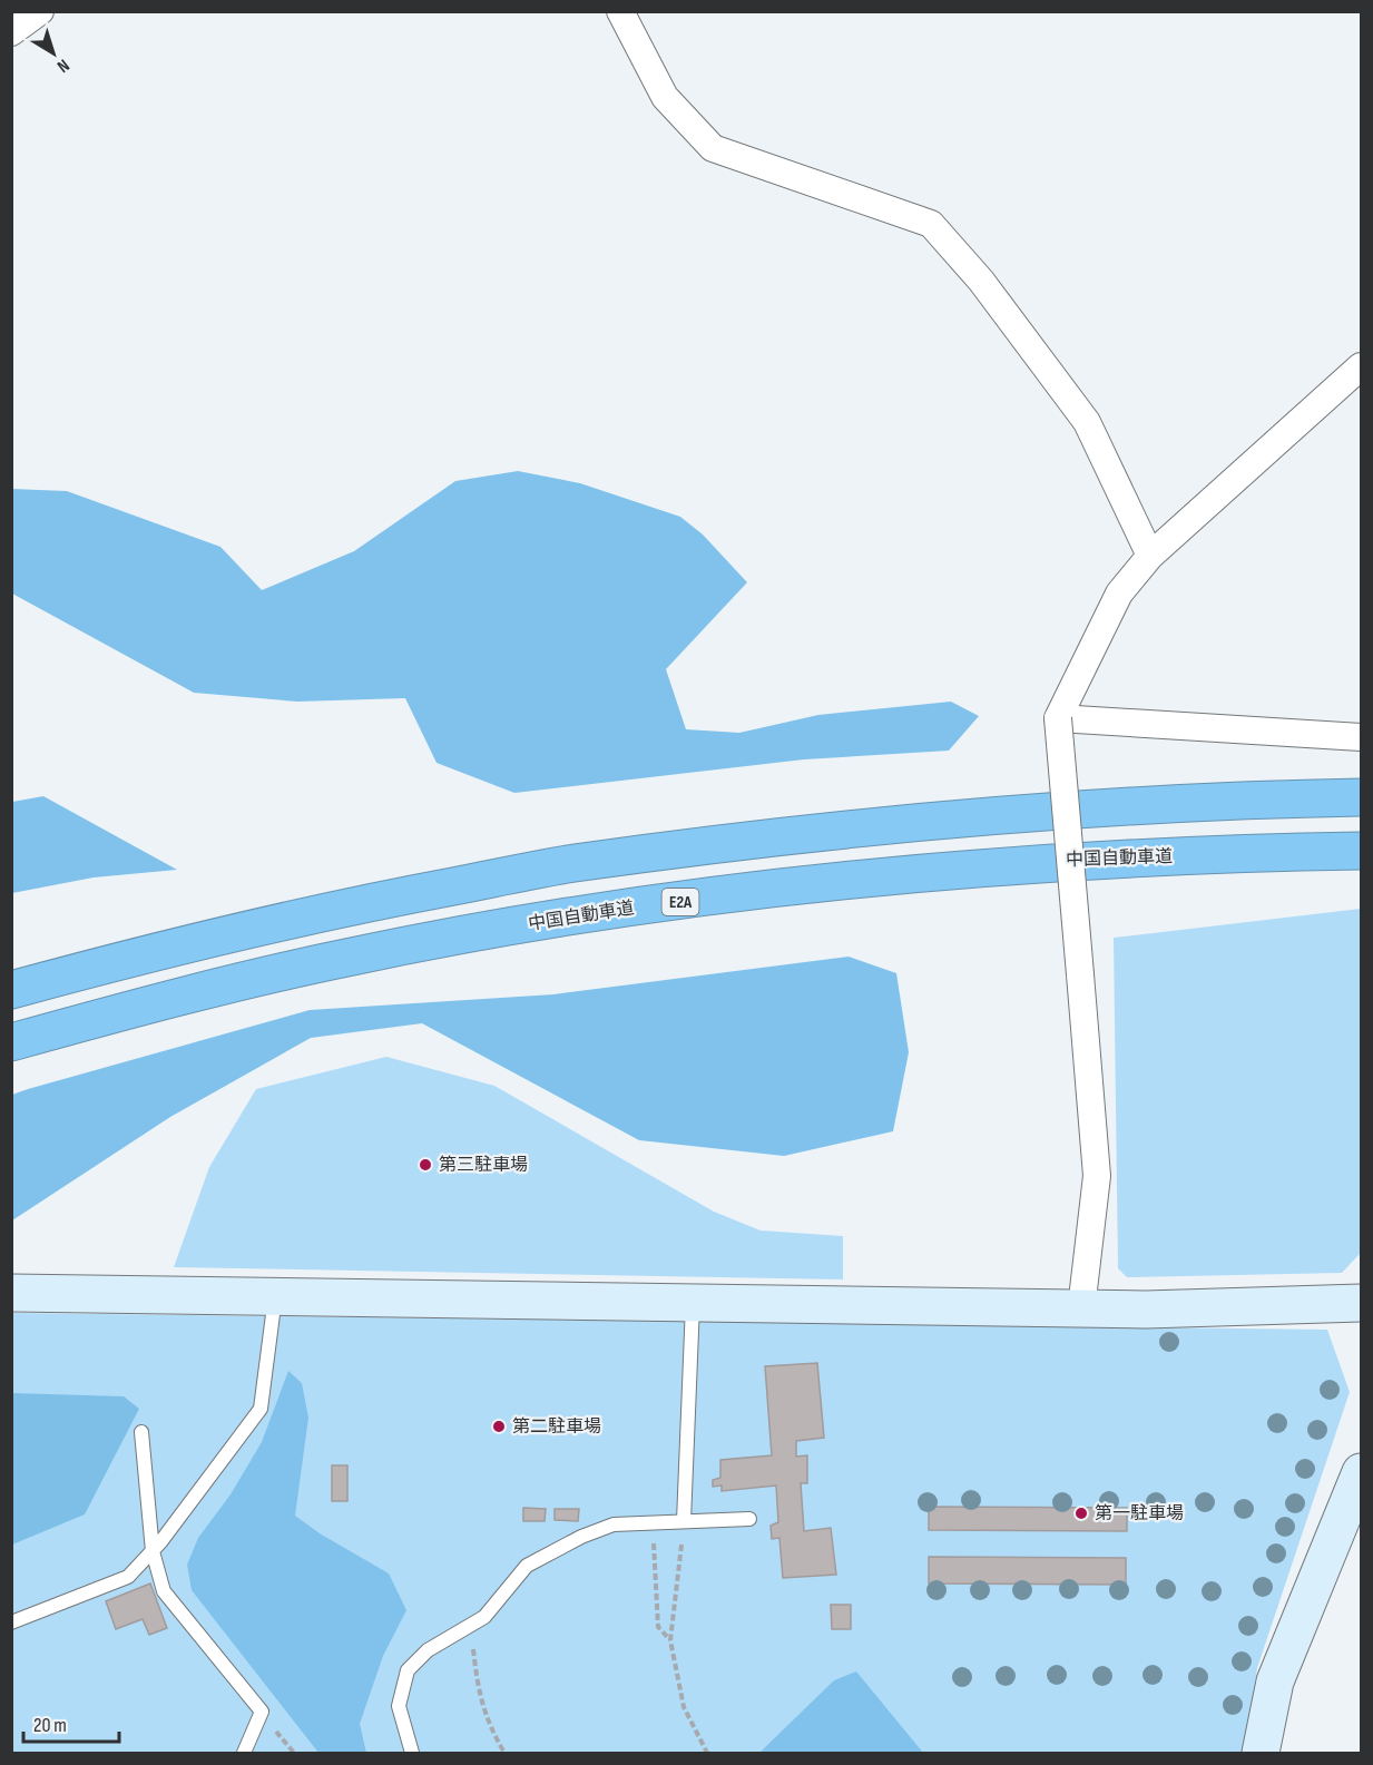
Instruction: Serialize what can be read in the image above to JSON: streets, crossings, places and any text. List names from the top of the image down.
{
  "streets": {
    "highway": ["中国自動車道", "E2A"]
  },
  "places": ["第三駐車場", "第二駐車場", "第一駐車場"],
  "scale_bar": "20 m",
  "north": "bottom right"
}
